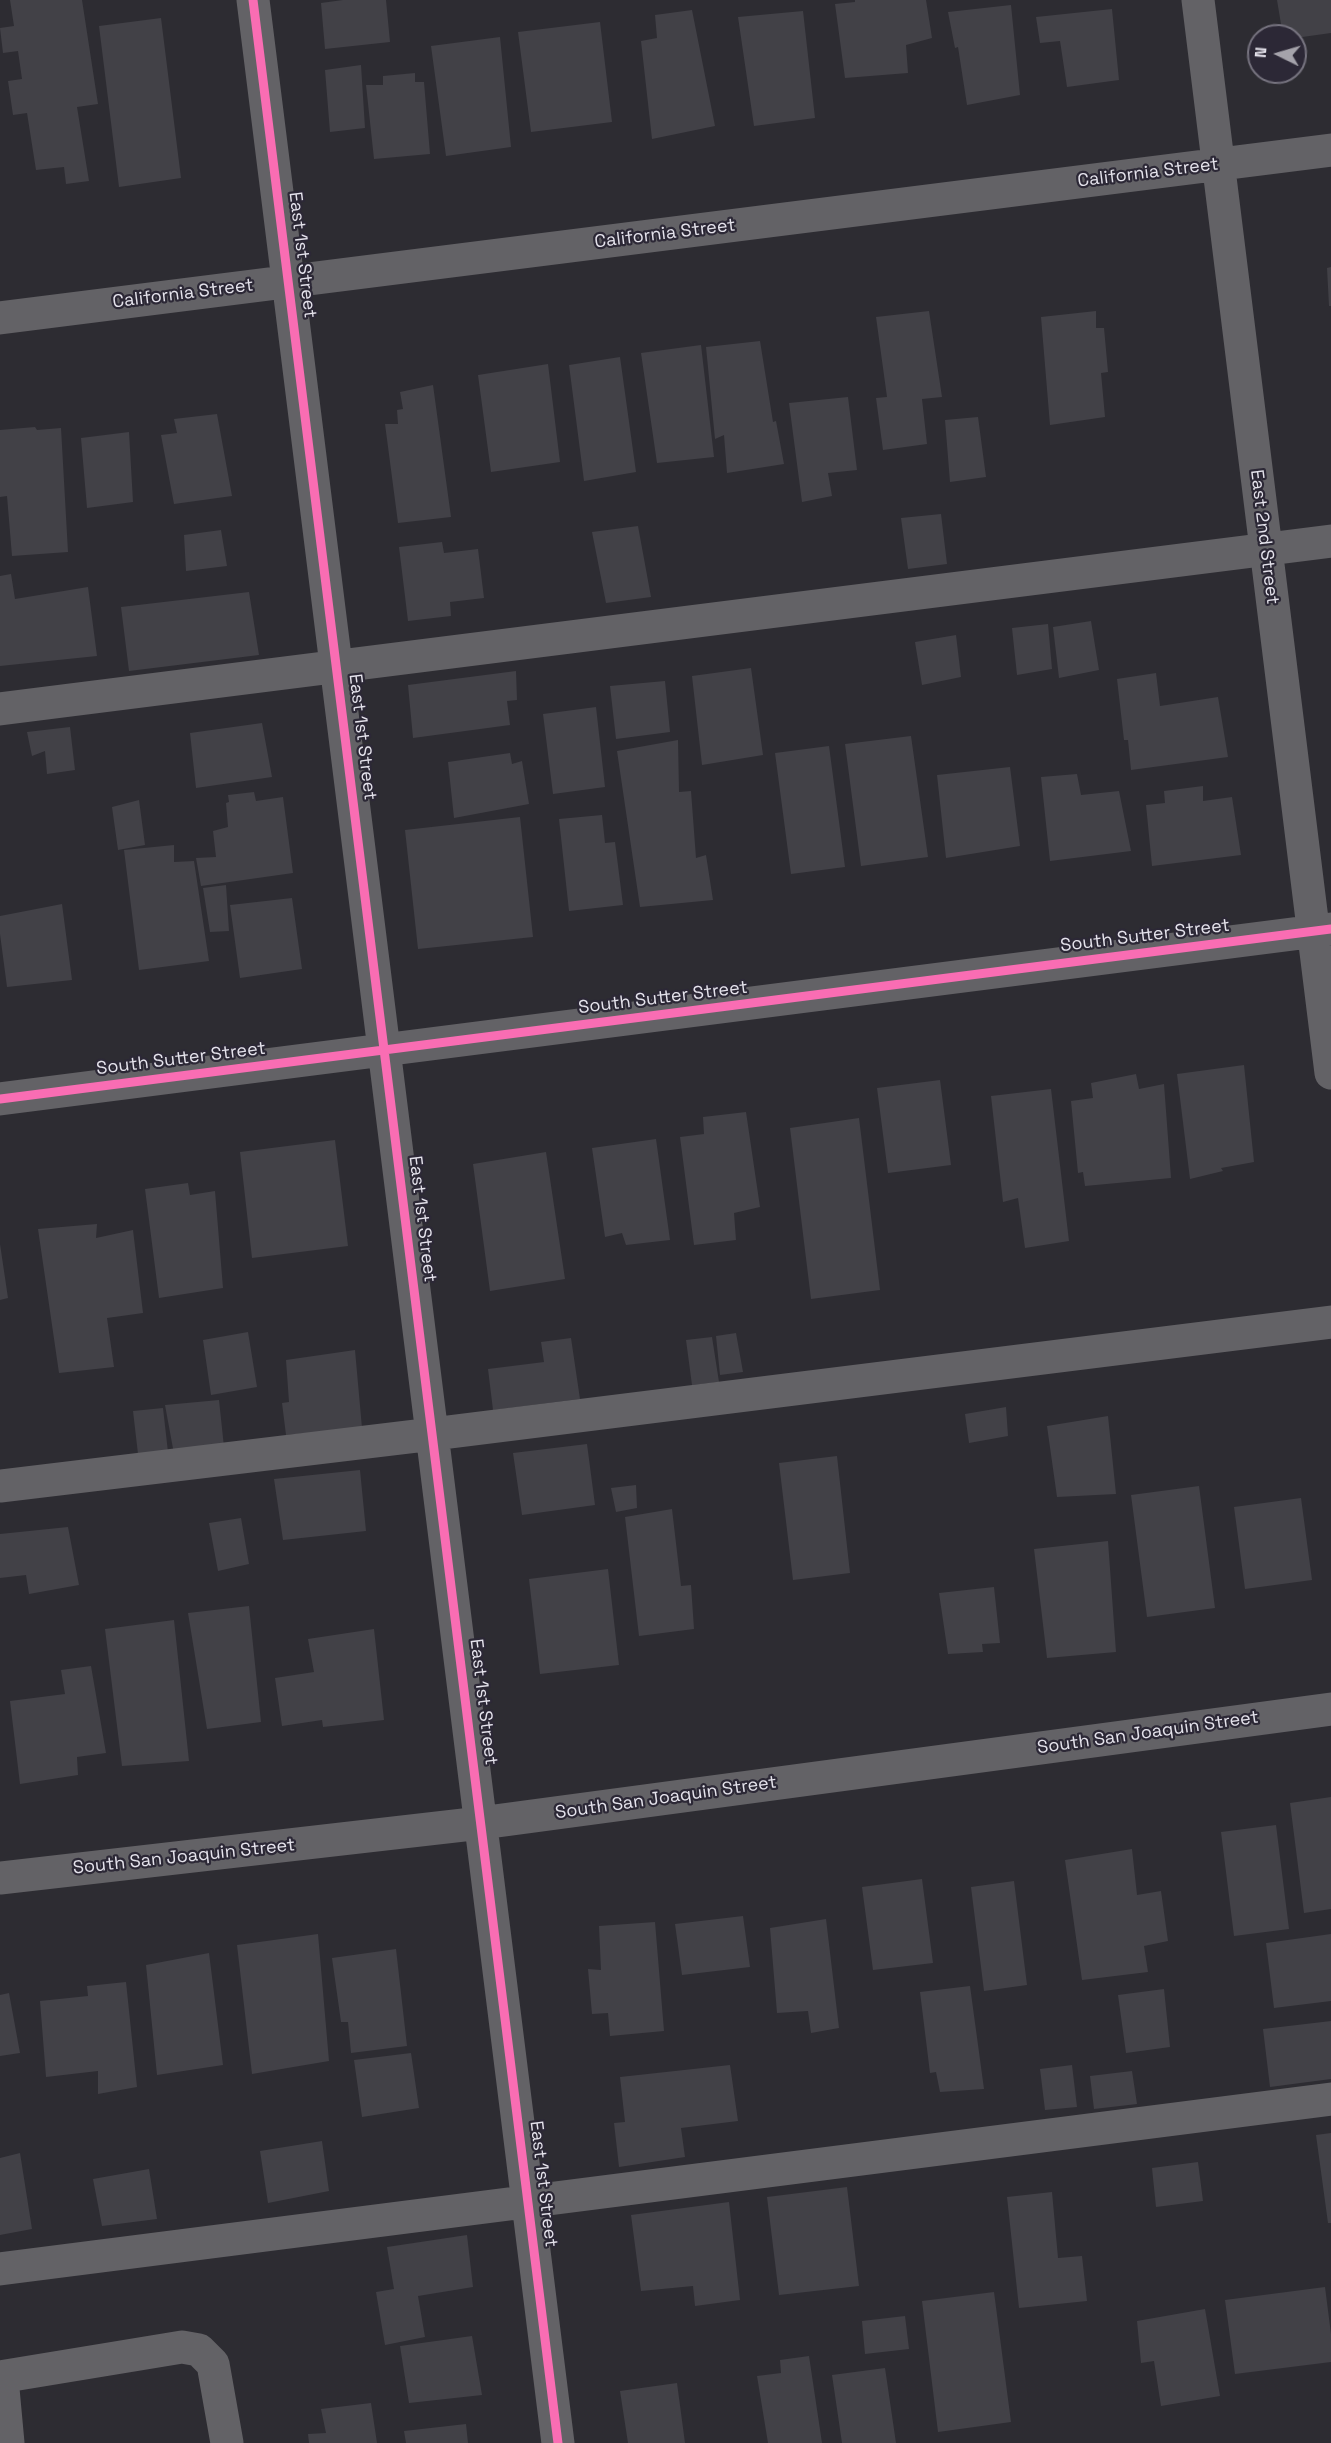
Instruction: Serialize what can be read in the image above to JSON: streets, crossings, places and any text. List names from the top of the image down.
{
  "streets": {
    "street": [
      "California Street",
      "East 1st Street",
      "East 2nd Street",
      "South Sutter Street",
      "South San Joaquin Street"
    ]
  },
  "crossings": [
    ["California Street", "East 1st Street"],
    ["California Street", "East 2nd Street"],
    ["East 1st Street", "South Sutter Street"],
    ["East 1st Street", "South San Joaquin Street"],
    ["East 2nd Street", "South Sutter Street"]
  ],
  "north": "left"
}
